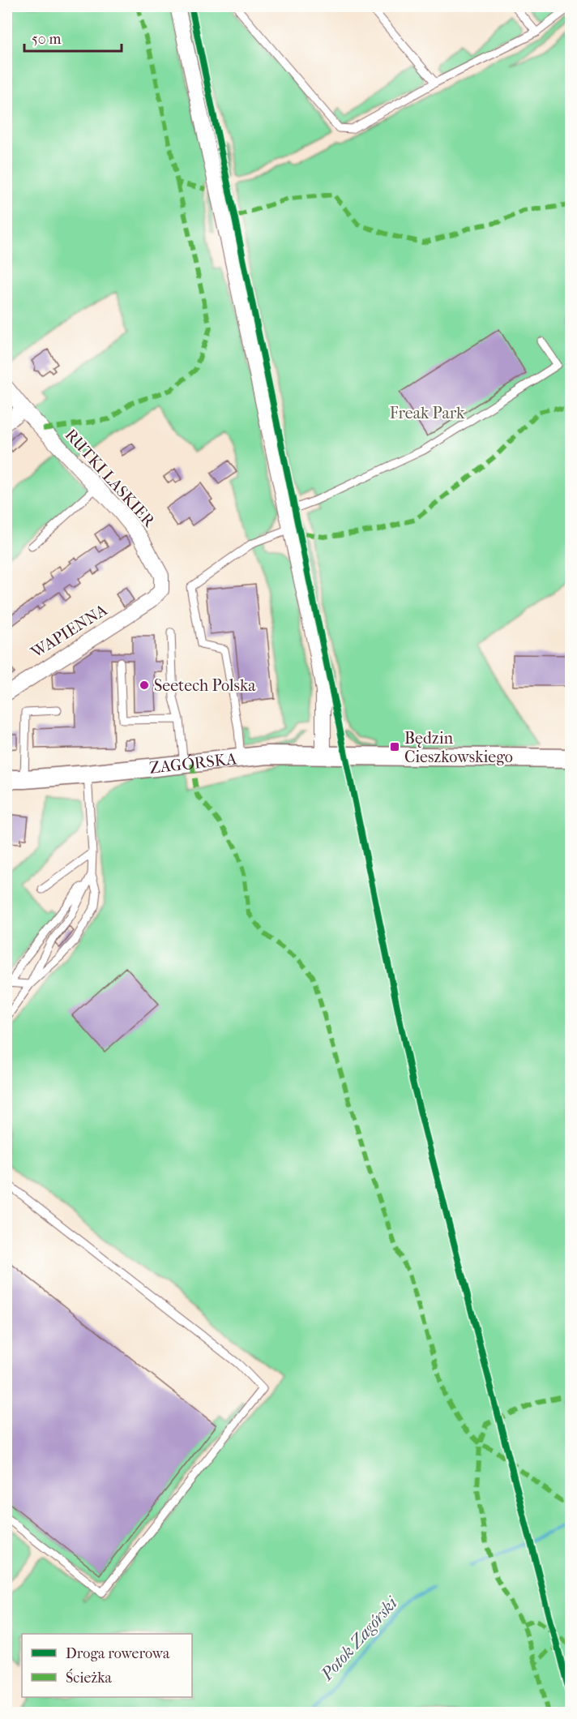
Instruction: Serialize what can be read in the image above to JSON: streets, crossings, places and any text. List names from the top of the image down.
{
  "streets": {
    "street": ["RUTKI LASKIER", "WAPIENNA", "ZAGÓRSKA"]
  },
  "crossings": [
    ["RUTKI LASKIER", "WAPIENNA"]
  ],
  "water": ["Potok Zagórski"],
  "parks": ["Freak Park"],
  "places": {
    "other": ["Seetech Polska"],
    "transit": ["Będzin Cieszkowskiego"]
  },
  "legend": ["Droga rowerowa", "Ścieżka"],
  "scale_bar": "50 m"
}
